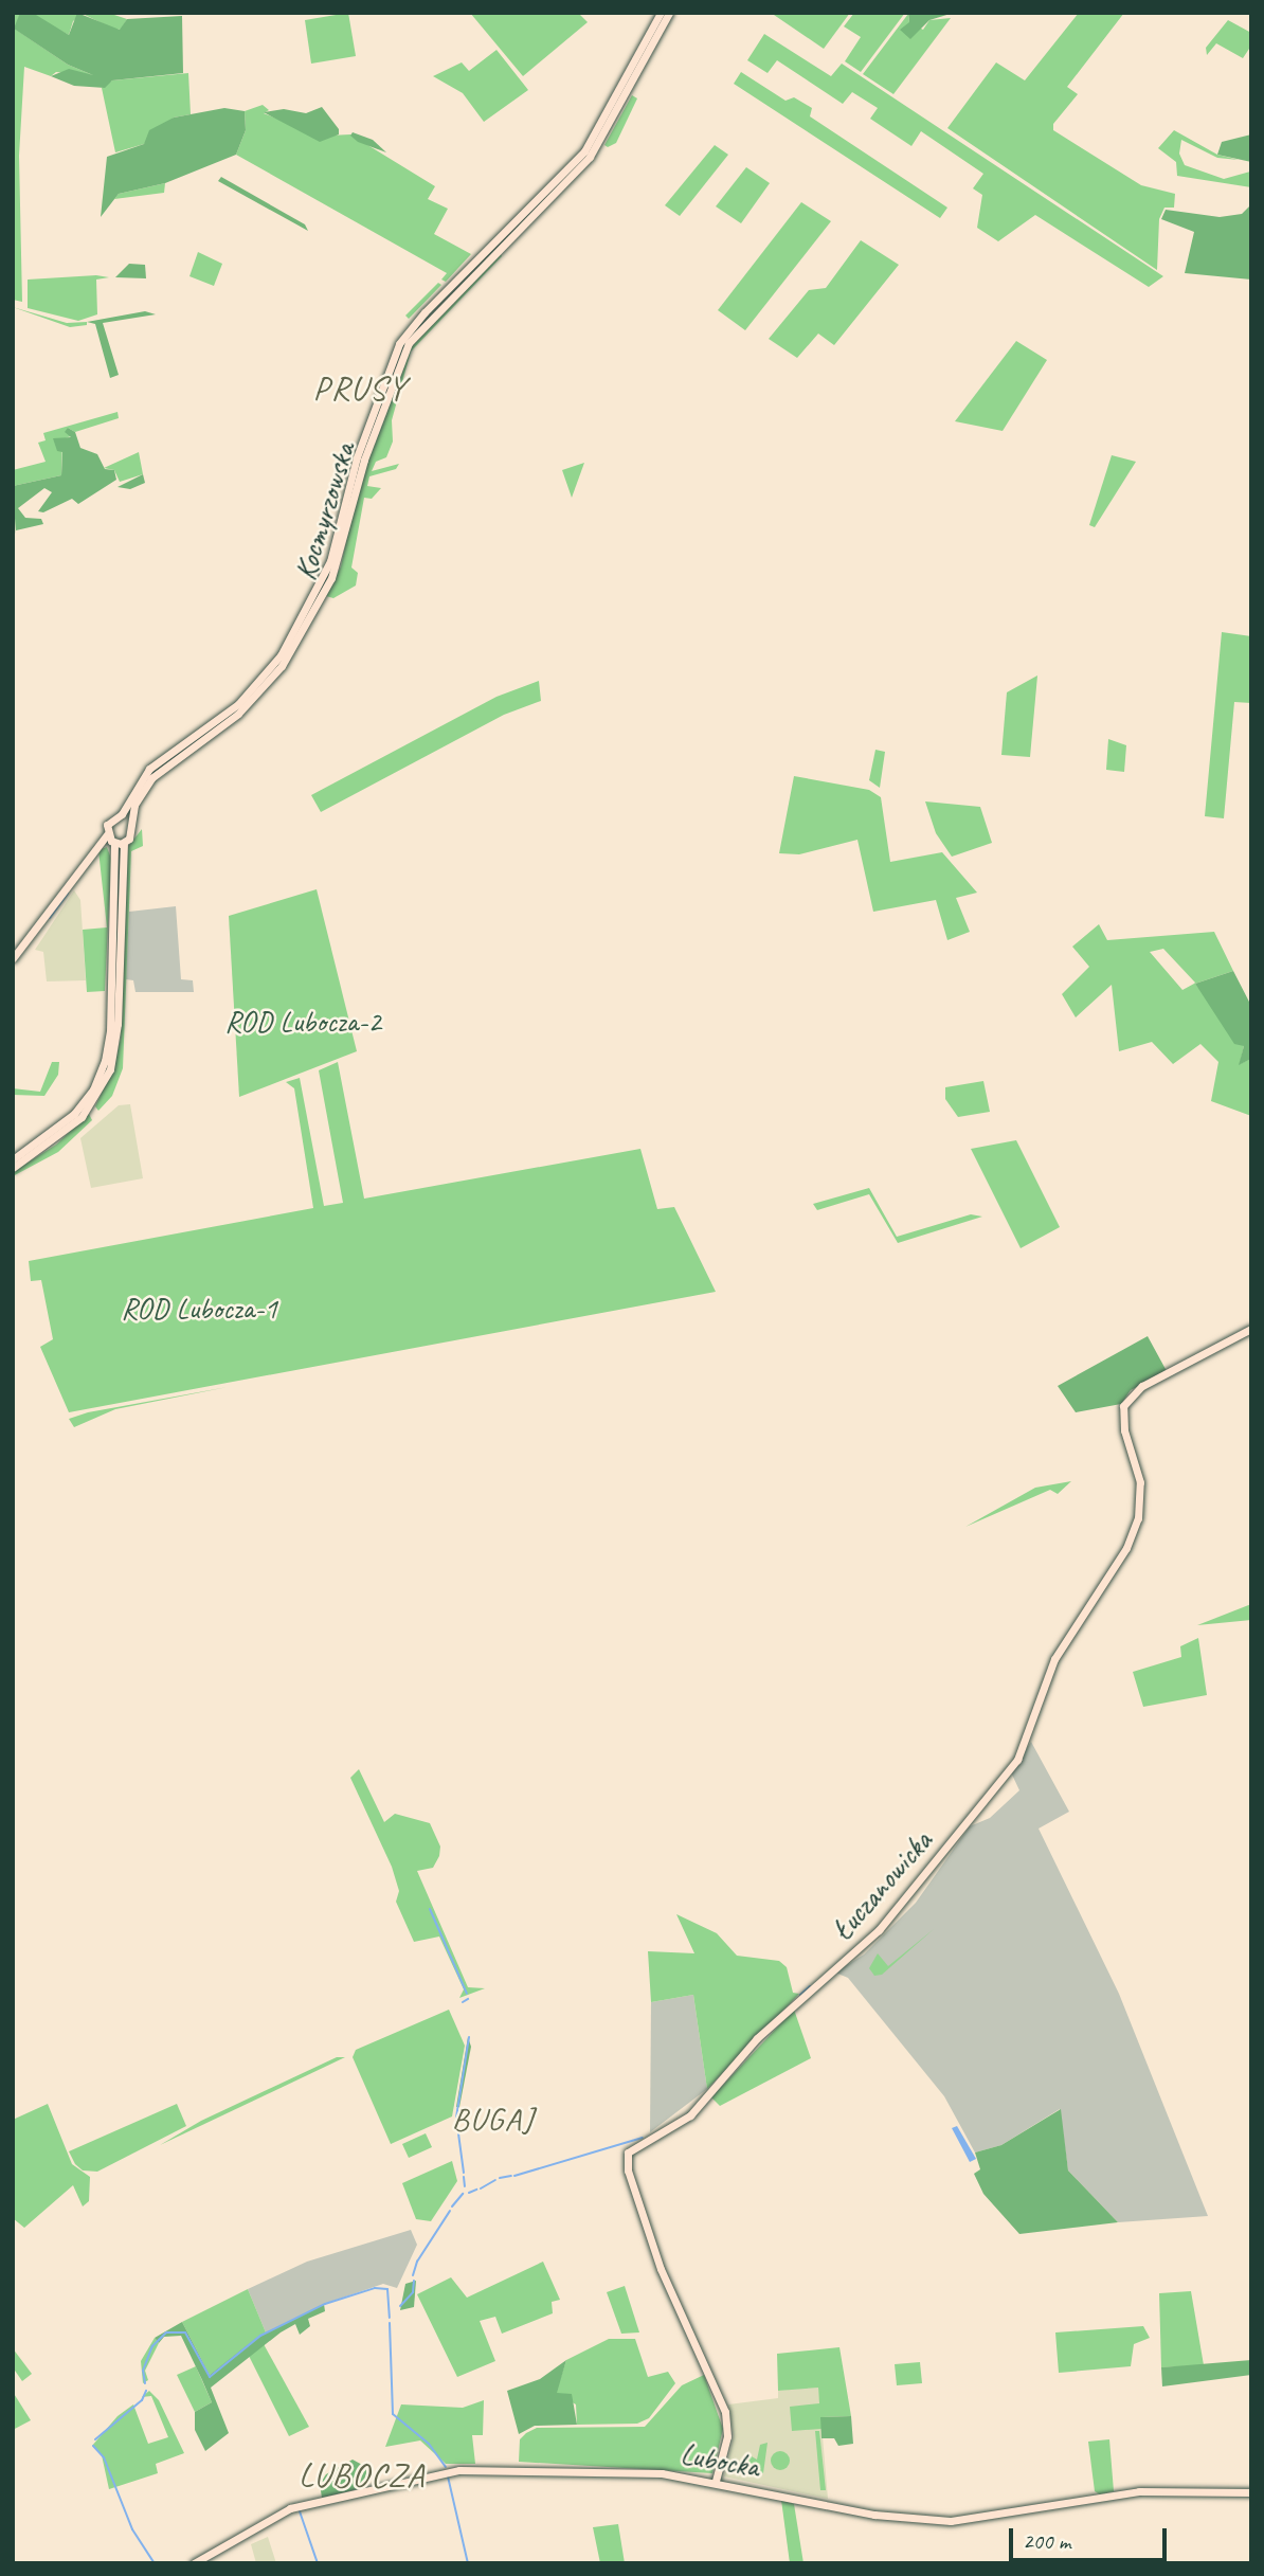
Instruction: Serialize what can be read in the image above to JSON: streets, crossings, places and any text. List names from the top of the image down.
{
  "streets": {
    "main road": ["Kocmyrzowska", "Łuczanowicka", "Lubocka"]
  },
  "crossings": [
    ["Łuczanowicka", "Lubocka"]
  ],
  "districts": ["PRUSY", "BUGAJ", "LUBOCZA"],
  "parks": ["ROD Lubocza-2", "ROD Lubocza-1"],
  "scale_bar": "200 m"
}
